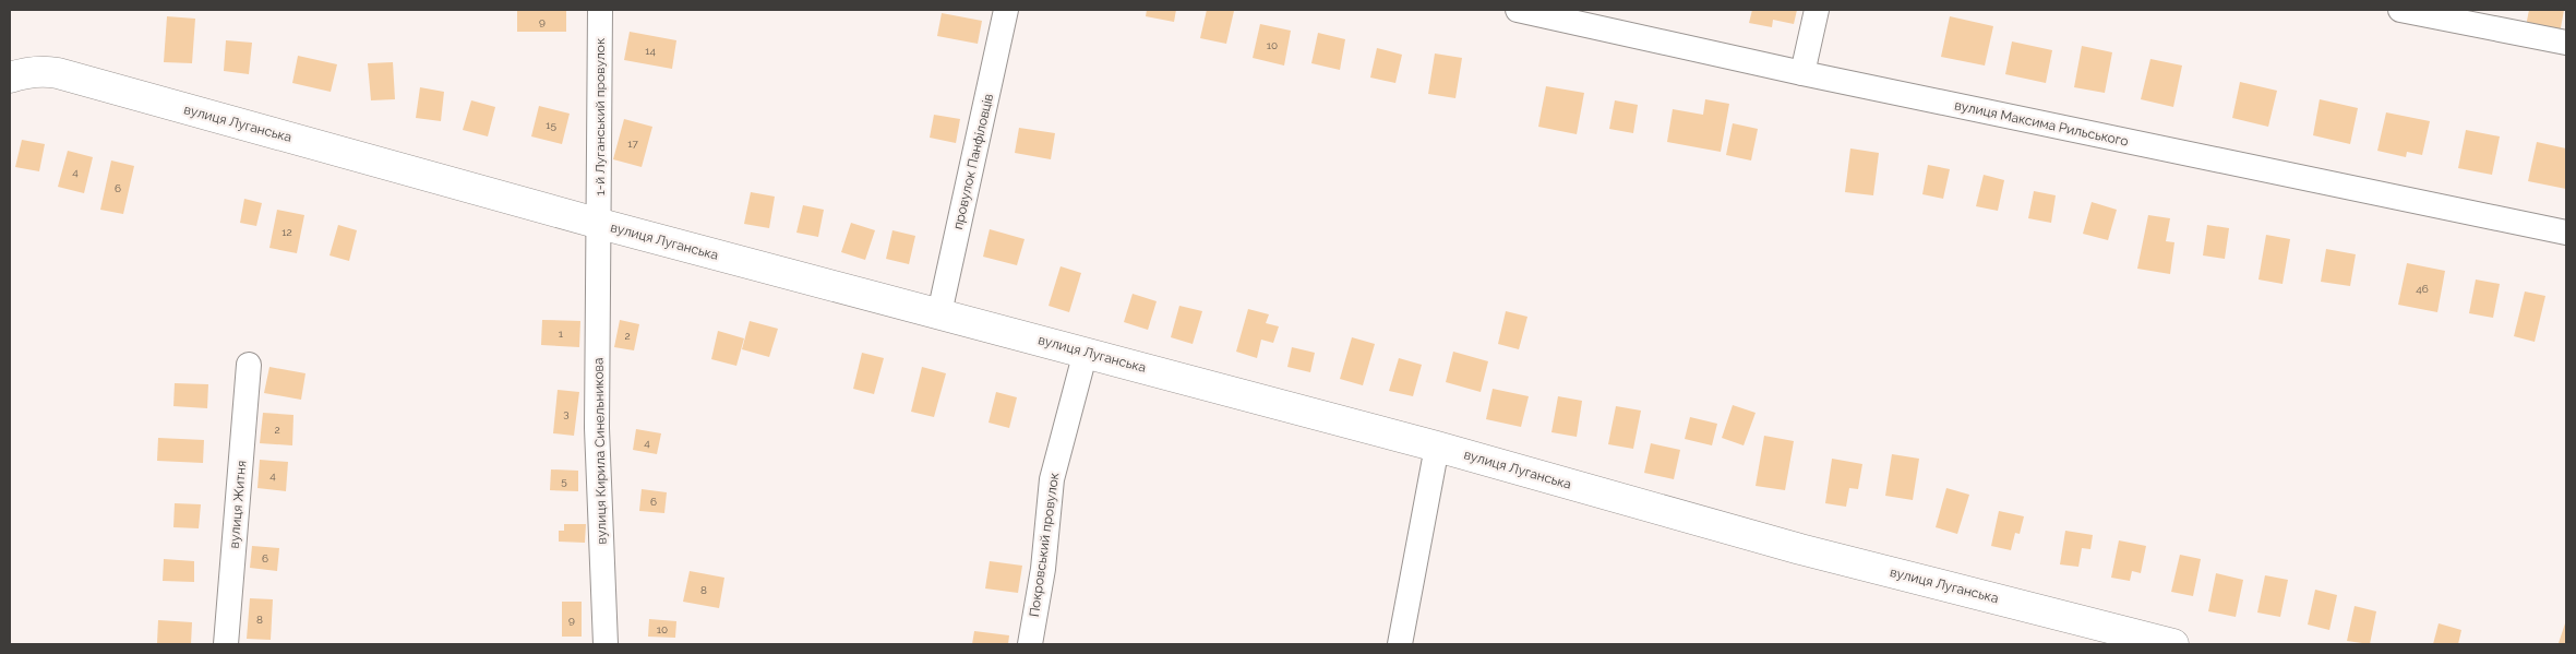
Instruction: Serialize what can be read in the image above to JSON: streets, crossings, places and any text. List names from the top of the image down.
{
  "streets": {
    "main road": ["вулиця Луганська"],
    "street": [
      "1-й Луганський провулок",
      "вулиця Максима Рильського",
      "провулок Панфіловців",
      "вулиця Кирила Синельникова",
      "вулиця Житня",
      "Покровський провулок"
    ]
  },
  "crossings": [
    ["1-й Луганський провулок", "вулиця Луганська"],
    ["1-й Луганський провулок", "вулиця Кирила Синельникова"],
    ["вулиця Луганська", "провулок Панфіловців"],
    ["вулиця Луганська", "вулиця Кирила Синельникова"],
    ["вулиця Луганська", "Покровський провулок"]
  ],
  "house_numbers": [
    "9",
    "10",
    "14",
    "15",
    "17",
    "4",
    "6",
    "12",
    "46",
    "1",
    "2",
    "3",
    "2",
    "4",
    "4",
    "5",
    "6",
    "6",
    "8",
    "8",
    "9",
    "10"
  ]
}
